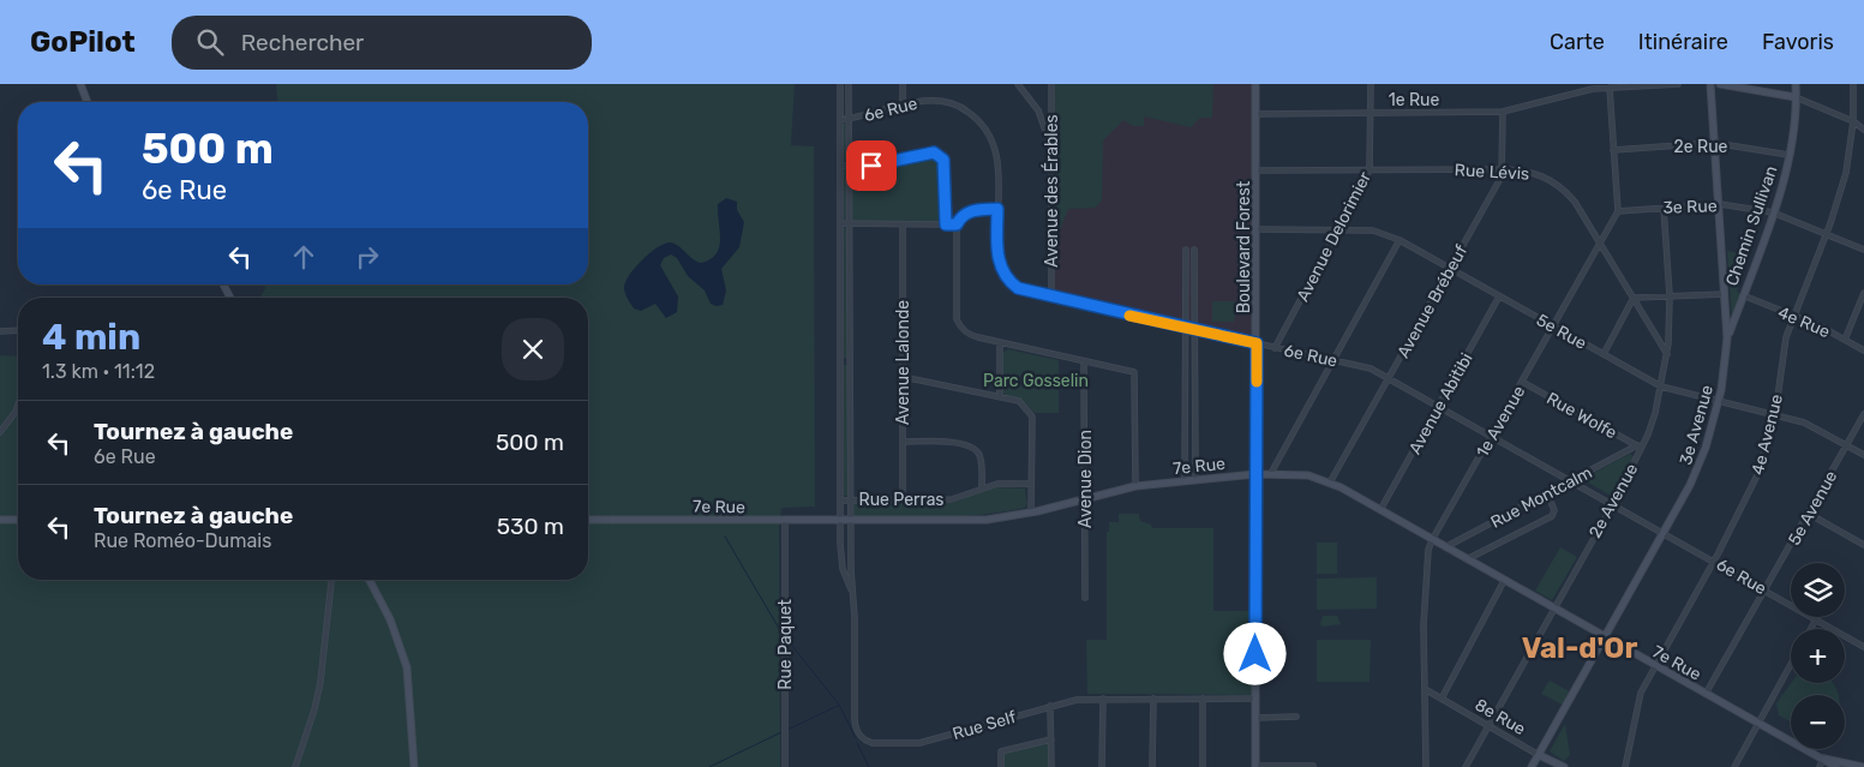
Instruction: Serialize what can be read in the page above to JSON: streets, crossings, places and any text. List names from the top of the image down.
{
  "streets": {
    "street": [
      "1e Rue",
      "6e Rue",
      "2e Rue",
      "Rue Lévis",
      "Avenue des Érables",
      "3e Rue",
      "Chemin Sullivan",
      "Avenue Delorimier",
      "Boulevard Forest",
      "Avenue Brébeuf",
      "4e Rue",
      "5e Rue",
      "Avenue Lalonde",
      "Avenue Abitibi",
      "Rue Wolfe",
      "1e Avenue",
      "3e Avenue",
      "4e Avenue",
      "7e Rue",
      "Avenue Dion",
      "Rue Montcalm",
      "Rue Perras",
      "2e Avenue",
      "5e Avenue",
      "Rue Paquet",
      "8e Rue",
      "Rue Self"
    ]
  },
  "crossings": [
    ["1e Rue", "Avenue Delorimier"],
    ["1e Rue", "Boulevard Forest"],
    ["1e Rue", "Avenue Brébeuf"],
    ["6e Rue", "Avenue des Érables"],
    ["6e Rue", "Avenue Delorimier"],
    ["6e Rue", "Boulevard Forest"],
    ["6e Rue", "Avenue Brébeuf"],
    ["6e Rue", "Avenue Abitibi"],
    ["6e Rue", "1e Avenue"],
    ["6e Rue", "3e Avenue"],
    ["6e Rue", "4e Avenue"],
    ["6e Rue", "Rue Montcalm"],
    ["6e Rue", "2e Avenue"],
    ["6e Rue", "5e Avenue"],
    ["6e Rue", "Rue Self"],
    ["2e Rue", "Chemin Sullivan"],
    ["2e Rue", "3e Avenue"],
    ["Rue Lévis", "Avenue Delorimier"],
    ["Rue Lévis", "Boulevard Forest"],
    ["Rue Lévis", "Avenue Brébeuf"],
    ["Rue Lévis", "1e Avenue"],
    ["Rue Lévis", "2e Avenue"],
    ["3e Rue", "Chemin Sullivan"],
    ["3e Rue", "1e Avenue"],
    ["3e Rue", "3e Avenue"],
    ["3e Rue", "4e Avenue"],
    ["3e Rue", "2e Avenue"],
    ["Chemin Sullivan", "4e Rue"],
    ["Chemin Sullivan", "3e Avenue"],
    ["Avenue Delorimier", "5e Rue"],
    ["Boulevard Forest", "5e Rue"],
    ["Boulevard Forest", "7e Rue"],
    ["Boulevard Forest", "Rue Self"],
    ["Avenue Brébeuf", "5e Rue"],
    ["Avenue Brébeuf", "7e Rue"],
    ["4e Rue", "4e Avenue"],
    ["5e Rue", "Avenue Abitibi"],
    ["5e Rue", "1e Avenue"],
    ["5e Rue", "3e Avenue"],
    ["5e Rue", "4e Avenue"],
    ["5e Rue", "2e Avenue"],
    ["5e Rue", "5e Avenue"],
    ["Avenue Lalonde", "Rue Perras"],
    ["Avenue Abitibi", "7e Rue"],
    ["Rue Wolfe", "1e Avenue"],
    ["Rue Wolfe", "Rue Montcalm"],
    ["Rue Wolfe", "2e Avenue"],
    ["1e Avenue", "7e Rue"],
    ["1e Avenue", "8e Rue"],
    ["3e Avenue", "7e Rue"],
    ["3e Avenue", "8e Rue"],
    ["4e Avenue", "7e Rue"],
    ["7e Rue", "Avenue Dion"],
    ["7e Rue", "Rue Montcalm"],
    ["7e Rue", "2e Avenue"],
    ["7e Rue", "5e Avenue"],
    ["7e Rue", "Rue Paquet"],
    ["7e Rue", "Rue Self"],
    ["Rue Montcalm", "2e Avenue"],
    ["Rue Perras", "Rue Self"],
    ["2e Avenue", "8e Rue"]
  ],
  "districts": ["Val-d'Or"],
  "parks": ["Parc Gosselin"],
  "page": {
    "header": "GoPilot",
    "search": "Rechercher",
    "nav": ["Carte", "Itinéraire", "Favoris"],
    "turn": ["500 m", "6e Rue"],
    "heading": ["4 min", "1.3 km · 11:12"],
    "list": [
      {
        "name": "Tournez à gauche",
        "note": "6e Rue",
        "value": "500 m"
      },
      {
        "name": "Tournez à gauche",
        "note": "Rue Roméo-Dumais",
        "value": "530 m"
      }
    ],
    "map_buttons": ["+", "−"]
  }
}
